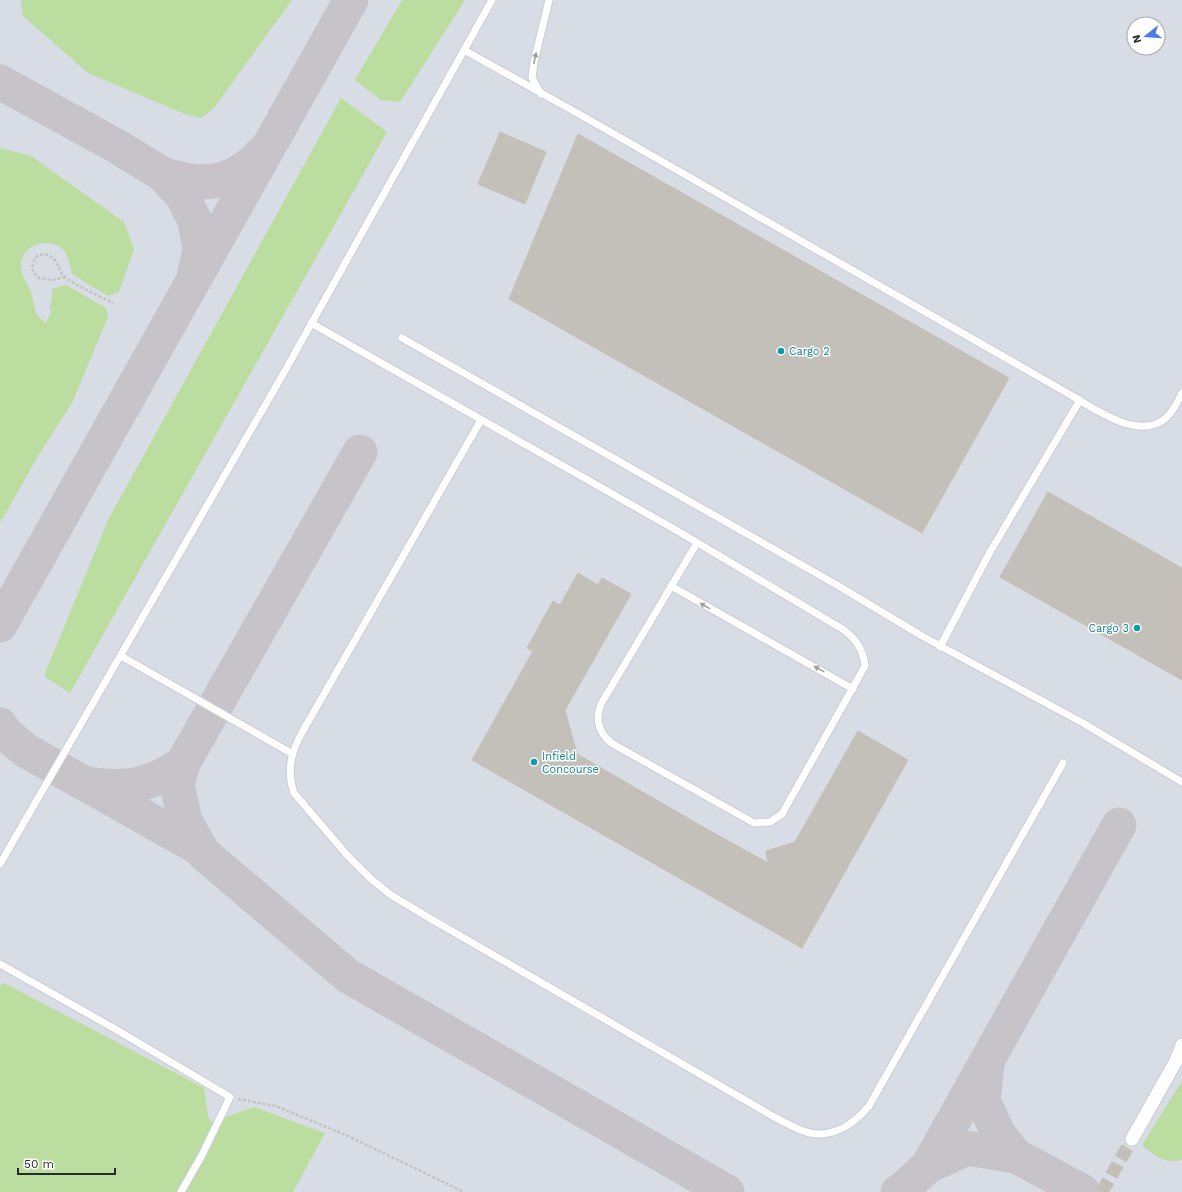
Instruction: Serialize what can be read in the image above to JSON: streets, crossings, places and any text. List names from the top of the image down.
{
  "places": ["Cargo 2", "Cargo 3", "Infield Concourse"],
  "scale_bar": "50 m",
  "north": "left"
}
